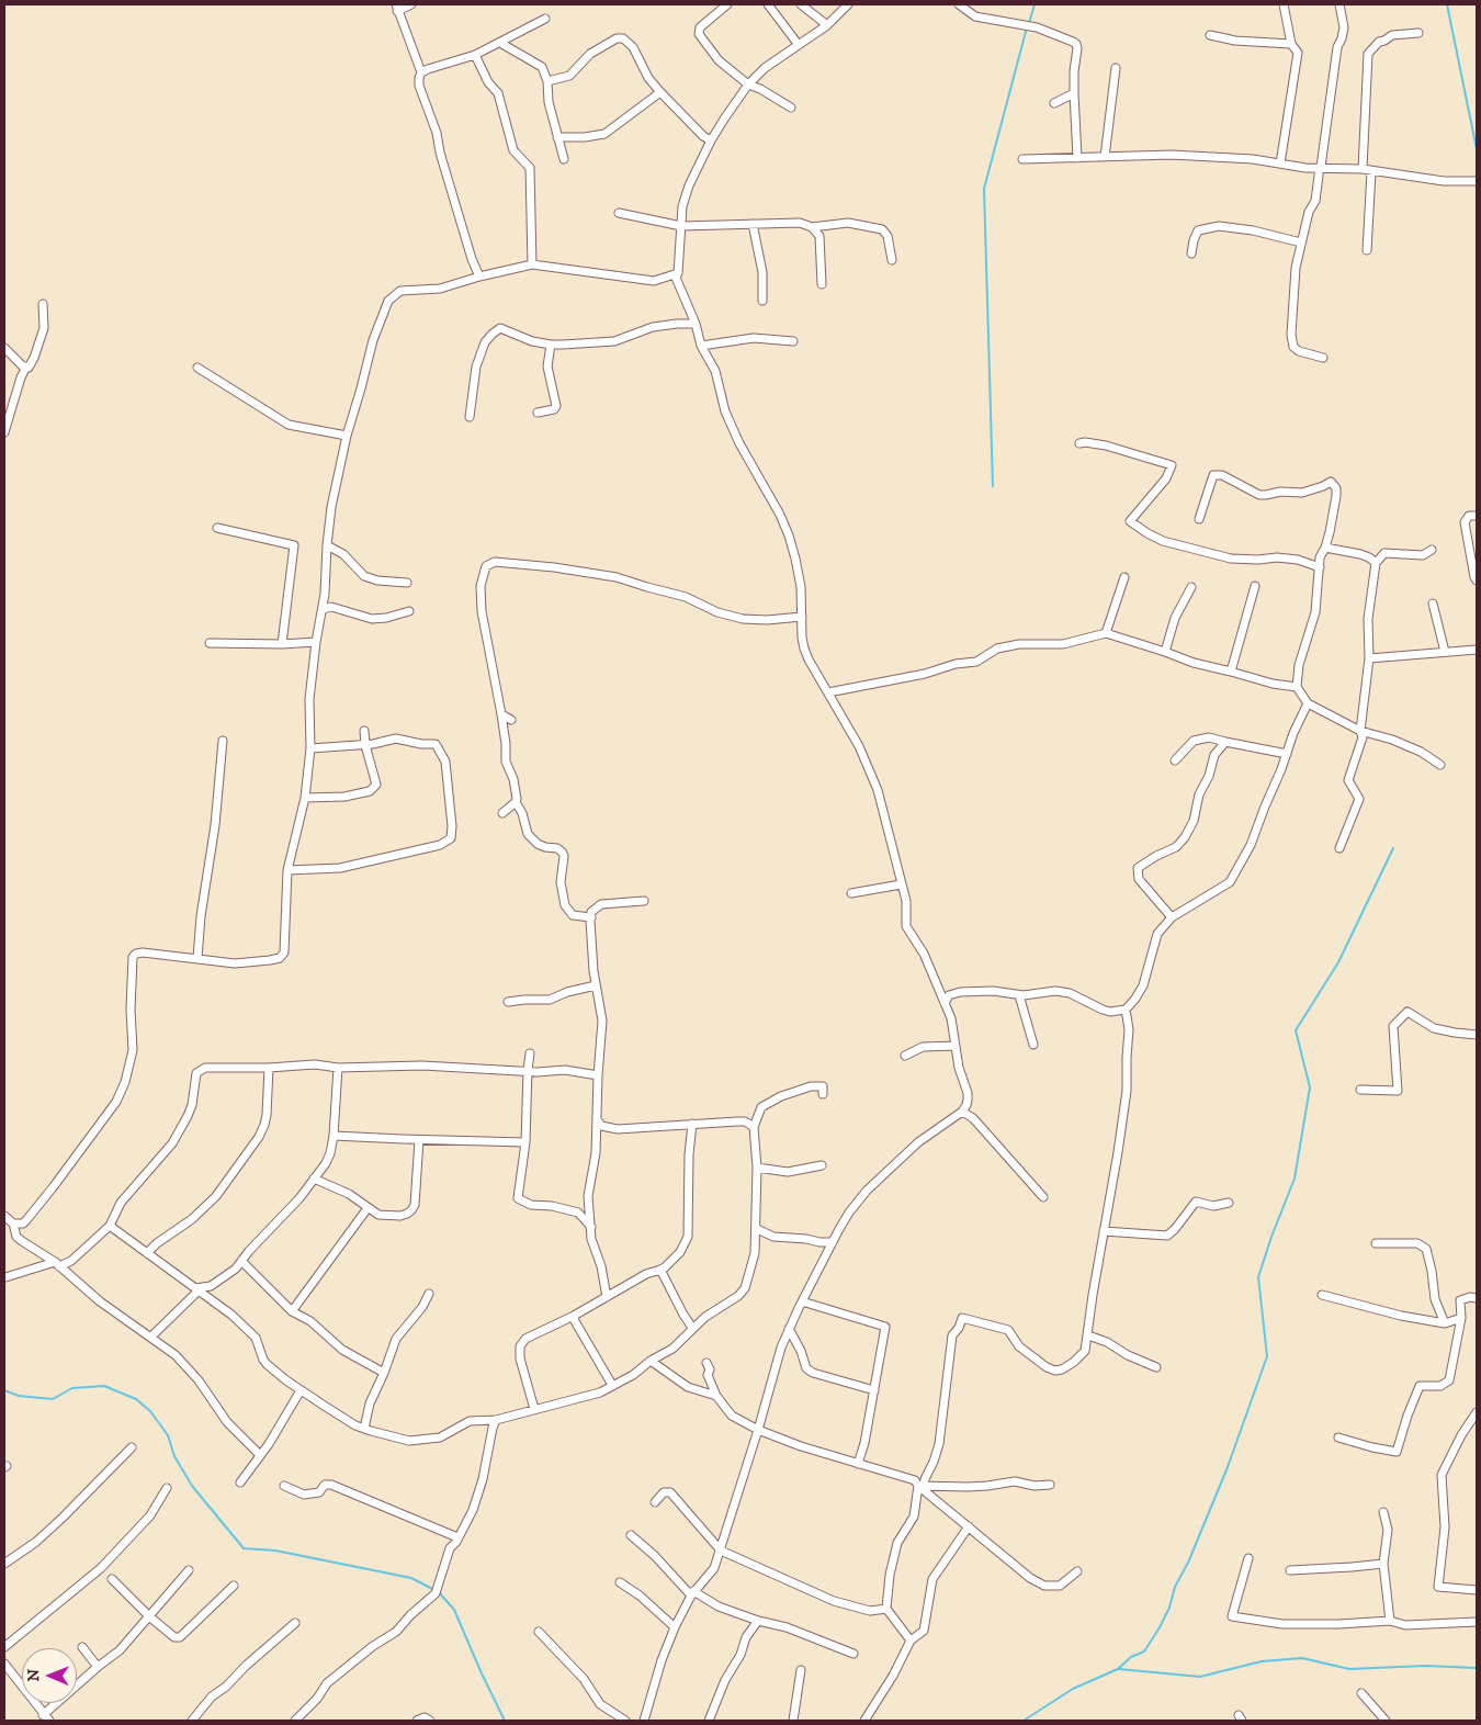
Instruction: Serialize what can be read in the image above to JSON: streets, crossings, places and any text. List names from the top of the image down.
{
  "north": "left"
}
